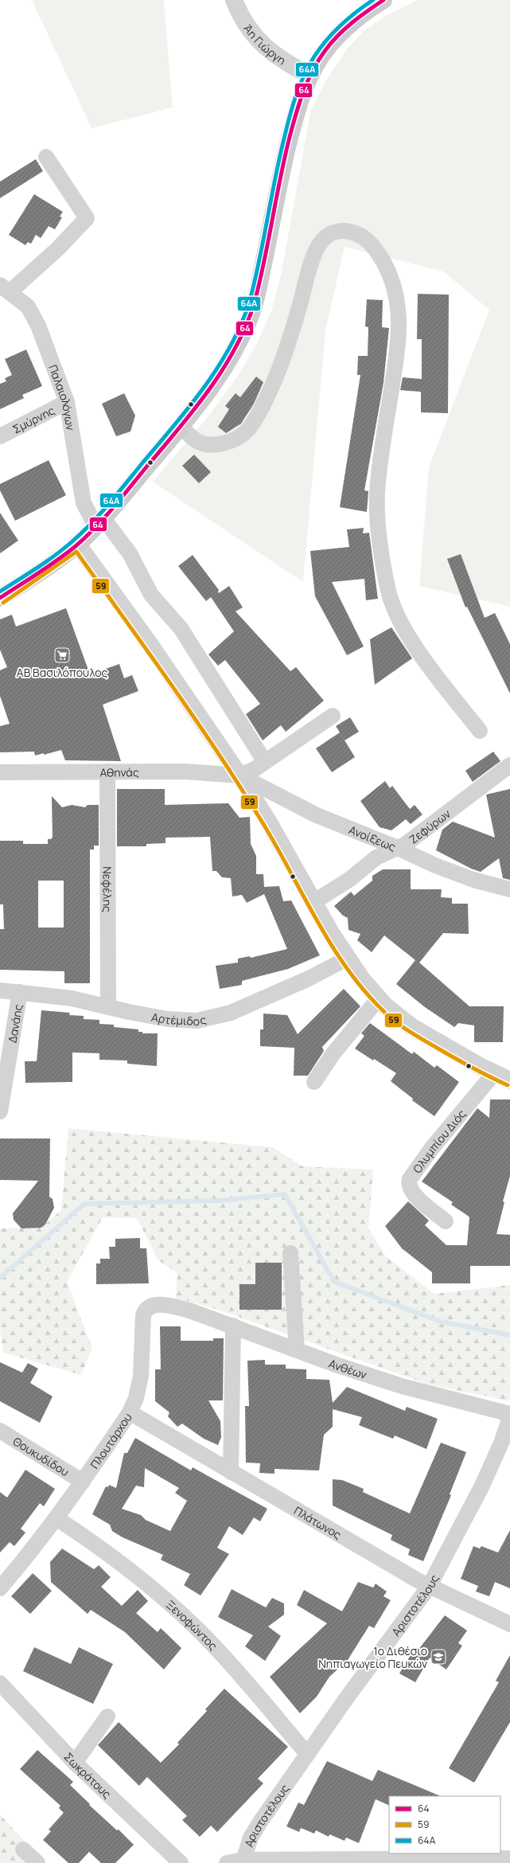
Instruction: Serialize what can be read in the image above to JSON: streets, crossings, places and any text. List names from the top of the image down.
{
  "streets": {
    "street": [
      "Άη Γιώργη",
      "Παλαιολόγων",
      "Σμύρνης",
      "Αθηνάς",
      "Ζεφύρων",
      "Ανοίξεως",
      "Νεφέλης",
      "Αρτέμιδος",
      "Δανάης",
      "Ολυμπίου Διός",
      "Ανθέων",
      "Πλουτάρχου",
      "Θουκυδίδου",
      "Πλάτωνος",
      "Αριστοτέλους",
      "Ξενοφώντος",
      "Σωκράτους"
    ]
  },
  "crossings": [
    ["Παλαιολόγων", "Σμύρνης"],
    ["Αθηνάς", "Ανοίξεως"],
    ["Αθηνάς", "Νεφέλης"],
    ["Ζεφύρων", "Ανοίξεως"],
    ["Νεφέλης", "Αρτέμιδος"],
    ["Αρτέμιδος", "Δανάης"],
    ["Ανθέων", "Πλουτάρχου"],
    ["Πλουτάρχου", "Θουκυδίδου"],
    ["Πλουτάρχου", "Πλάτωνος"],
    ["Πλουτάρχου", "Ξενοφώντος"],
    ["Πλάτωνος", "Αριστοτέλους"],
    ["Αριστοτέλους", "Ξενοφώντος"]
  ],
  "places": {
    "supermarket": ["ΑΒ Βασιλόπουλος"],
    "school or university": ["1ο Διθέσιο Νηπιαγωγείο Πευκών"]
  },
  "lines": ["transit line 64", "transit line 64Α", "transit line 59"],
  "legend": ["64", "59", "64Α"]
}
